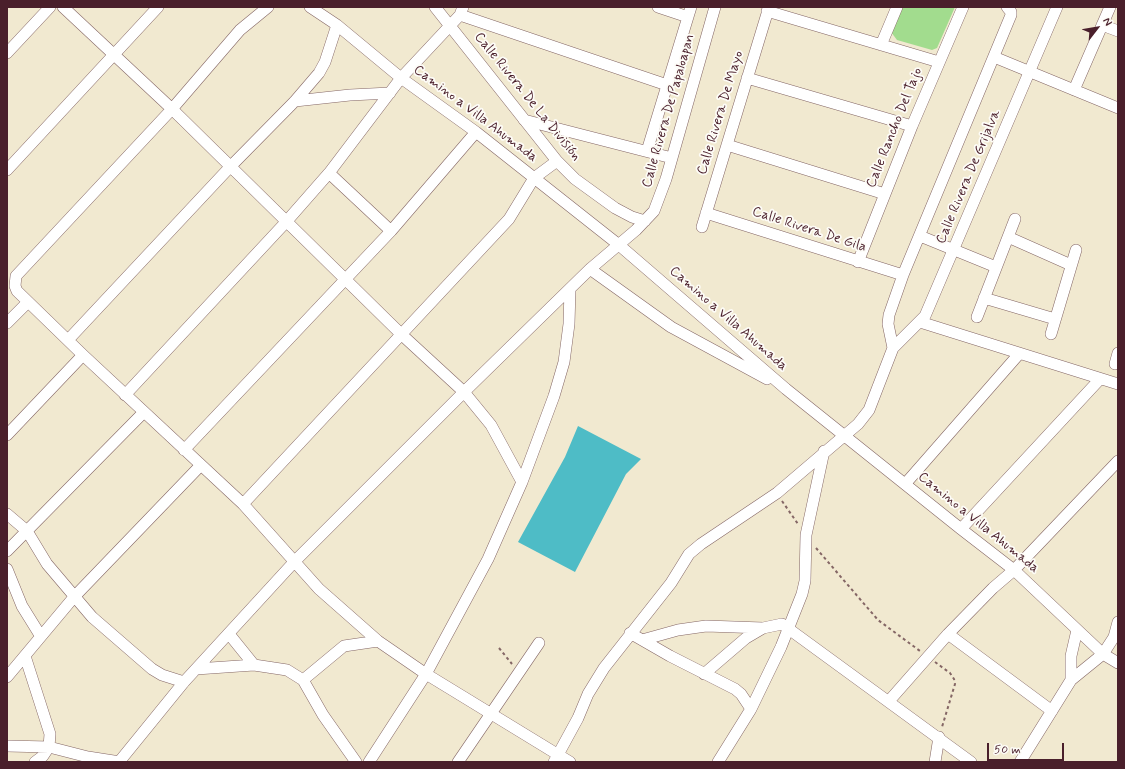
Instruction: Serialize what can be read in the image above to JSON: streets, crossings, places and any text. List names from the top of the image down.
{
  "streets": {
    "street": [
      "Calle Rivera De La División",
      "Calle Rivera De Papaloapan",
      "Calle Rivera De Mayo",
      "Camino a Villa Ahumada",
      "Calle Rancho Del Tajo",
      "Calle Rivera De Grijalva",
      "Calle Rivera De Gila"
    ]
  },
  "crossings": [
    ["Calle Rivera De La División", "Calle Rivera De Papaloapan"],
    ["Calle Rivera De Papaloapan", "Camino a Villa Ahumada"],
    ["Calle Rivera De Mayo", "Calle Rivera De Gila"],
    ["Calle Rancho Del Tajo", "Calle Rivera De Gila"]
  ],
  "scale_bar": "50 m",
  "north": "top right"
}
